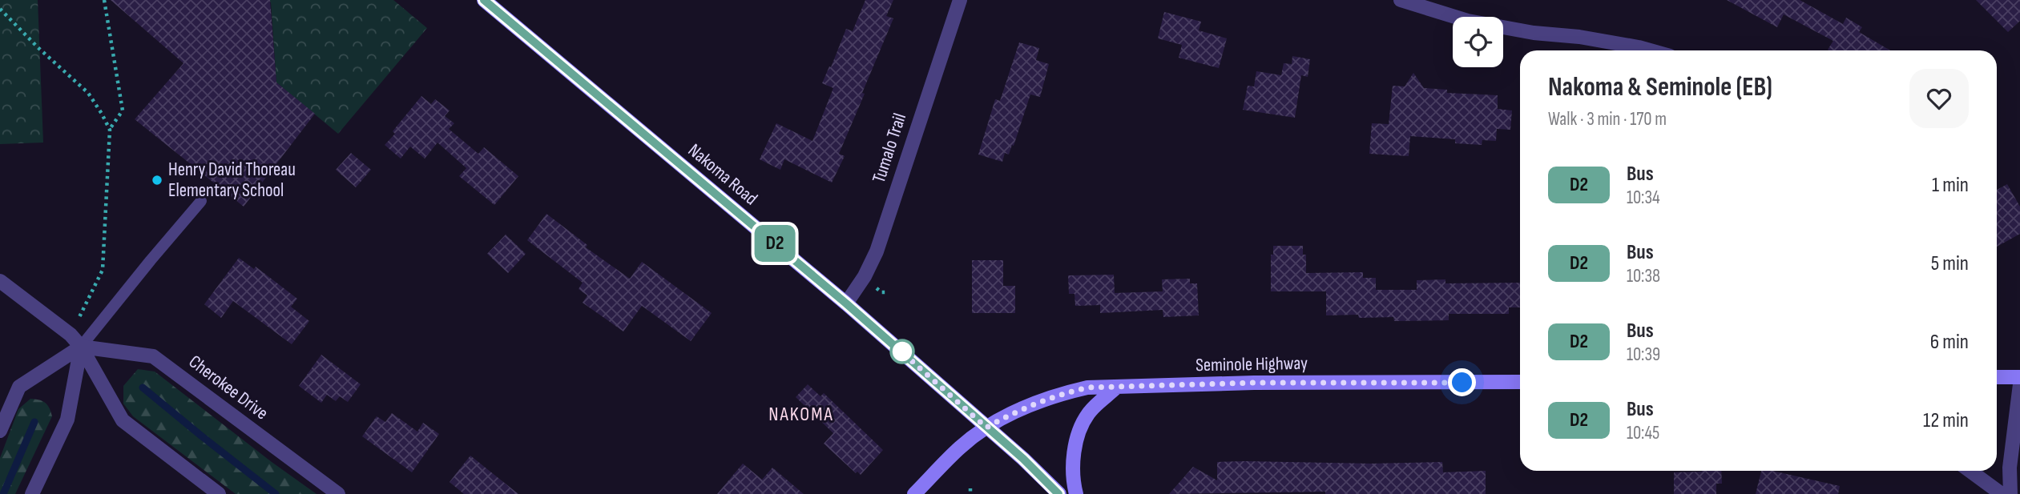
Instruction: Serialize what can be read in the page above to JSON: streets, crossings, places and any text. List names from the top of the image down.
{
  "streets": {
    "main road": ["Nakoma Road", "Seminole Highway"],
    "street": ["Tumalo Trail", "Cherokee Drive"]
  },
  "crossings": [
    ["Tumalo Trail", "Nakoma Road"],
    ["Nakoma Road", "Seminole Highway"]
  ],
  "districts": ["NAKOMA"],
  "places": ["Henry David Thoreau Elementary School"],
  "lines": ["bus line D2"],
  "page": {
    "on_map": "D2",
    "heading": ["Nakoma & Seminole (EB)", "Walk · 3 min · 170 m"],
    "list": [
      {
        "mark": "D2",
        "name": "Bus",
        "note": "10:34",
        "value": "1 min"
      },
      {
        "mark": "D2",
        "name": "Bus",
        "note": "10:38",
        "value": "5 min"
      },
      {
        "mark": "D2",
        "name": "Bus",
        "note": "10:39",
        "value": "6 min"
      },
      {
        "mark": "D2",
        "name": "Bus",
        "note": "10:45",
        "value": "12 min"
      }
    ]
  }
}
